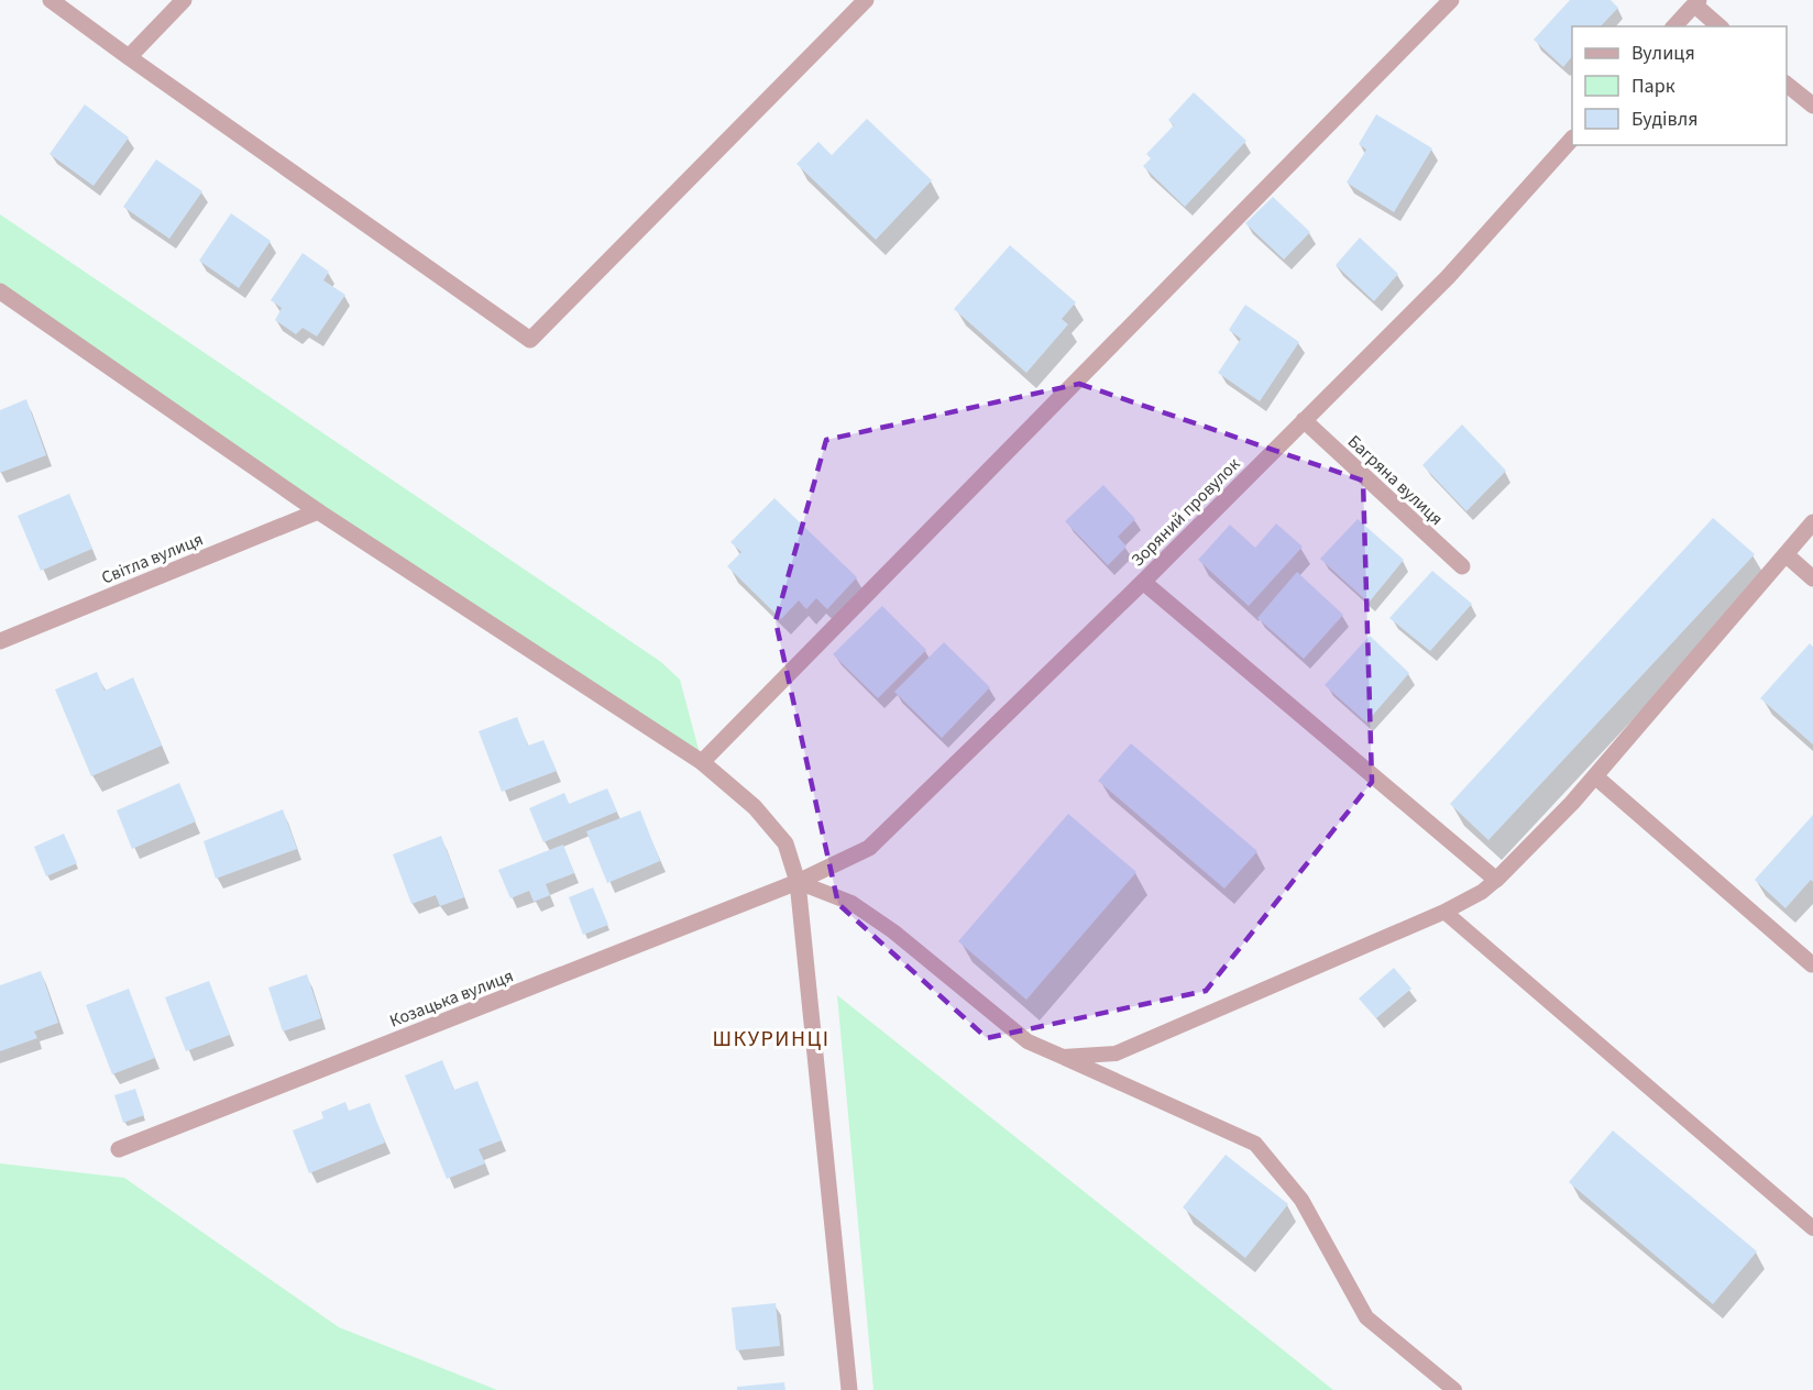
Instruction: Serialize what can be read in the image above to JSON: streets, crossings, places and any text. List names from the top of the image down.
{
  "streets": {
    "street": [
      "Багряна вулиця",
      "Зоряний провулок",
      "Світла вулиця",
      "Козацька вулиця"
    ]
  },
  "crossings": [
    ["Багряна вулиця", "Зоряний провулок"],
    ["Зоряний провулок", "Козацька вулиця"]
  ],
  "districts": ["ШКУРИНЦІ"],
  "legend": ["Вулиця", "Парк", "Будівля"]
}
